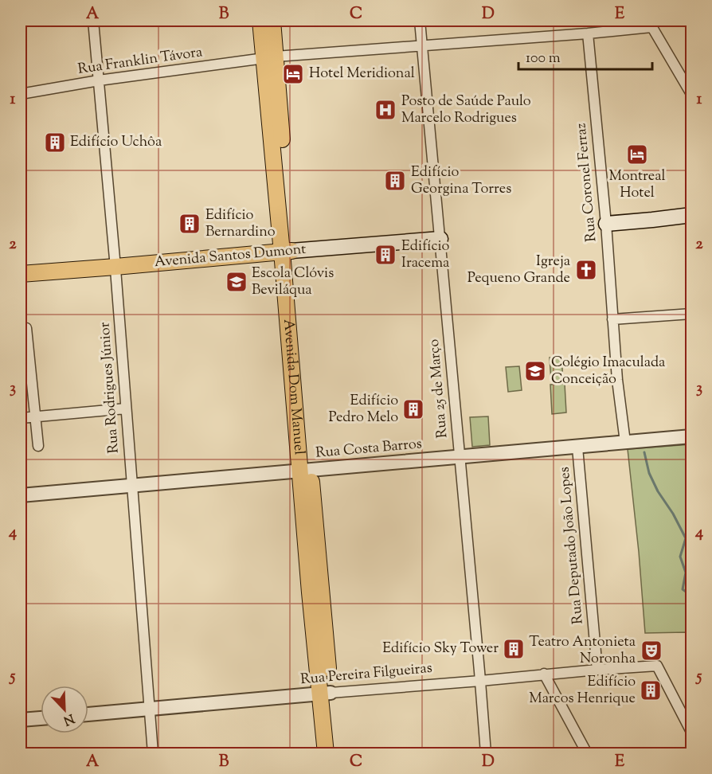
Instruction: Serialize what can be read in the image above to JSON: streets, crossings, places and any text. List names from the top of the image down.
{
  "streets": {
    "main road": ["Avenida Santos Dumont", "Avenida Dom Manuel"],
    "street": [
      "Rua Franklin Távora",
      "Rua Coronel Ferraz",
      "Rua Rodrigues Júnior",
      "Rua 25 de Março",
      "Rua Costa Barros",
      "Rua Deputado João Lopes",
      "Rua Pereira Filgueiras"
    ]
  },
  "crossings": [
    ["Rua Franklin Távora", "Rua Coronel Ferraz"],
    ["Rua Franklin Távora", "Avenida Dom Manuel"],
    ["Rua Franklin Távora", "Rua Rodrigues Júnior"],
    ["Rua Franklin Távora", "Rua 25 de Março"],
    ["Rua Coronel Ferraz", "Rua Costa Barros"],
    ["Avenida Santos Dumont", "Avenida Dom Manuel"],
    ["Avenida Santos Dumont", "Rua Rodrigues Júnior"],
    ["Avenida Santos Dumont", "Rua 25 de Março"],
    ["Avenida Dom Manuel", "Rua Costa Barros"],
    ["Avenida Dom Manuel", "Rua Pereira Filgueiras"],
    ["Rua Rodrigues Júnior", "Rua Costa Barros"],
    ["Rua Rodrigues Júnior", "Rua Pereira Filgueiras"],
    ["Rua 25 de Março", "Rua Costa Barros"],
    ["Rua 25 de Março", "Rua Pereira Filgueiras"],
    ["Rua Costa Barros", "Rua Deputado João Lopes"],
    ["Rua Deputado João Lopes", "Rua Pereira Filgueiras"]
  ],
  "places": {
    "hotel": ["Hotel Meridional", "Montreal Hotel"],
    "hospital": ["Posto de Saúde Paulo Marcelo Rodrigues"],
    "building": [
      "Edifício Uchôa",
      "Edifício Georgina Torres",
      "Edifício Bernardino",
      "Edifício Iracema",
      "Edifício Pedro Melo",
      "Edifício Sky Tower",
      "Edifício Marcos Henrique"
    ],
    "church": ["Igreja Pequeno Grande"],
    "school or university": ["Escola Clóvis Beviláqua", "Colégio Imaculada Conceição"],
    "theatre": ["Teatro Antonieta Noronha"]
  },
  "scale_bar": "100 m",
  "north": "bottom right",
  "grid": {
    "columns": [
      "A",
      "B",
      "C",
      "D",
      "E"
    ],
    "rows": [
      "1",
      "2",
      "3",
      "4",
      "5"
    ]
  }
}
